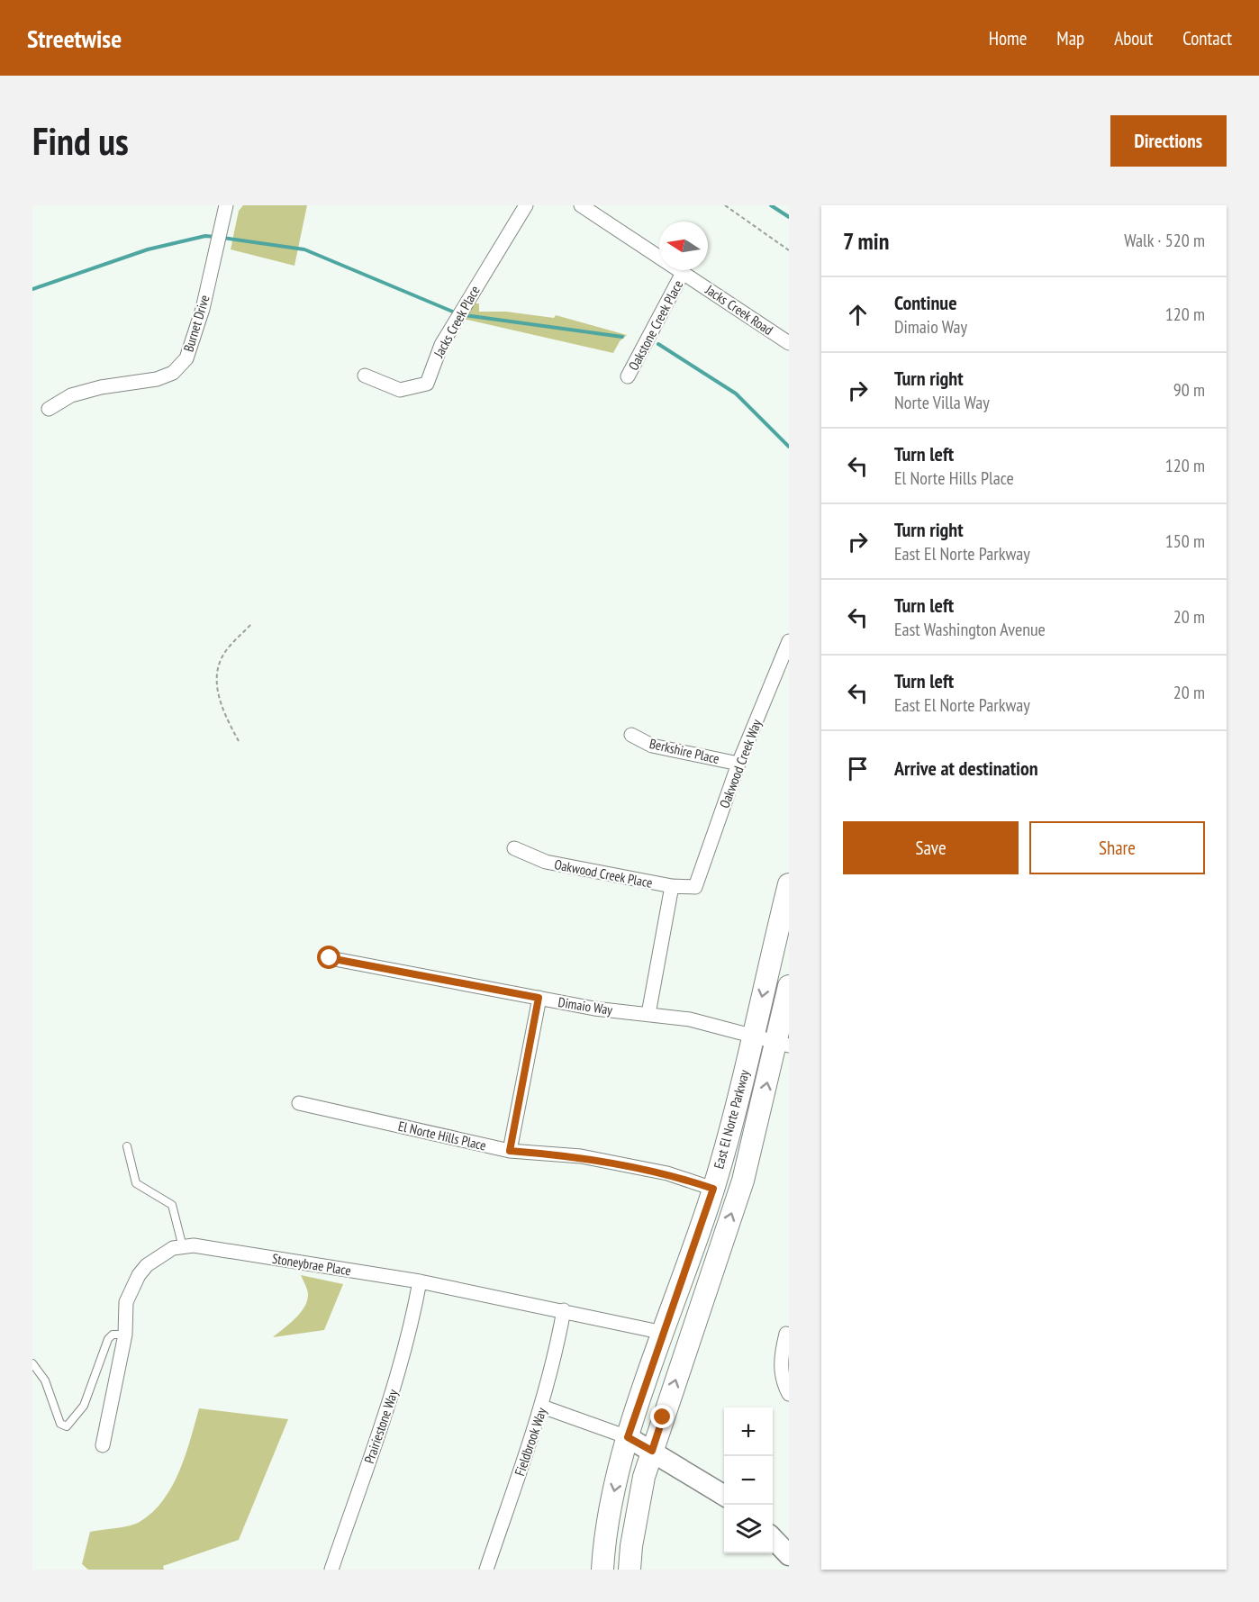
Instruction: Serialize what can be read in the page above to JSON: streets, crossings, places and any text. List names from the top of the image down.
{
  "streets": {
    "main road": ["East El Norte Parkway"],
    "street": [
      "Jacks Creek Road",
      "Jacks Creek Place",
      "Burnet Drive",
      "Oakstone Creek Place",
      "Berkshire Place",
      "Oakwood Creek Way",
      "Oakwood Creek Place",
      "Dimaio Way",
      "El Norte Hills Place",
      "Stoneybrae Place",
      "Prairiestone Way",
      "Fieldbrook Way"
    ]
  },
  "crossings": [
    ["Jacks Creek Road", "Oakstone Creek Place"],
    ["Berkshire Place", "Oakwood Creek Way"],
    ["Oakwood Creek Way", "Oakwood Creek Place"],
    ["Dimaio Way", "East El Norte Parkway"],
    ["East El Norte Parkway", "El Norte Hills Place"],
    ["East El Norte Parkway", "Stoneybrae Place"],
    ["Stoneybrae Place", "Prairiestone Way"],
    ["Stoneybrae Place", "Fieldbrook Way"]
  ],
  "north": "left",
  "page": {
    "header": "Streetwise",
    "nav": [
      "Home",
      "Map",
      "About",
      "Contact"
    ],
    "buttons": [
      "Directions",
      ["Save", "Share"]
    ],
    "title": "Find us",
    "heading": ["7 min", "Walk · 520 m"],
    "list": [
      ["Continue", "Dimaio Way", "120 m"],
      ["Turn right", "Norte Villa Way", "90 m"],
      ["Turn left", "El Norte Hills Place", "120 m"],
      ["Turn right", "East El Norte Parkway", "150 m"],
      ["Turn left", "East Washington Avenue", "20 m"],
      ["Turn left", "East El Norte Parkway", "20 m"],
      "Arrive at destination"
    ],
    "map_buttons": ["+", "−"]
  }
}
